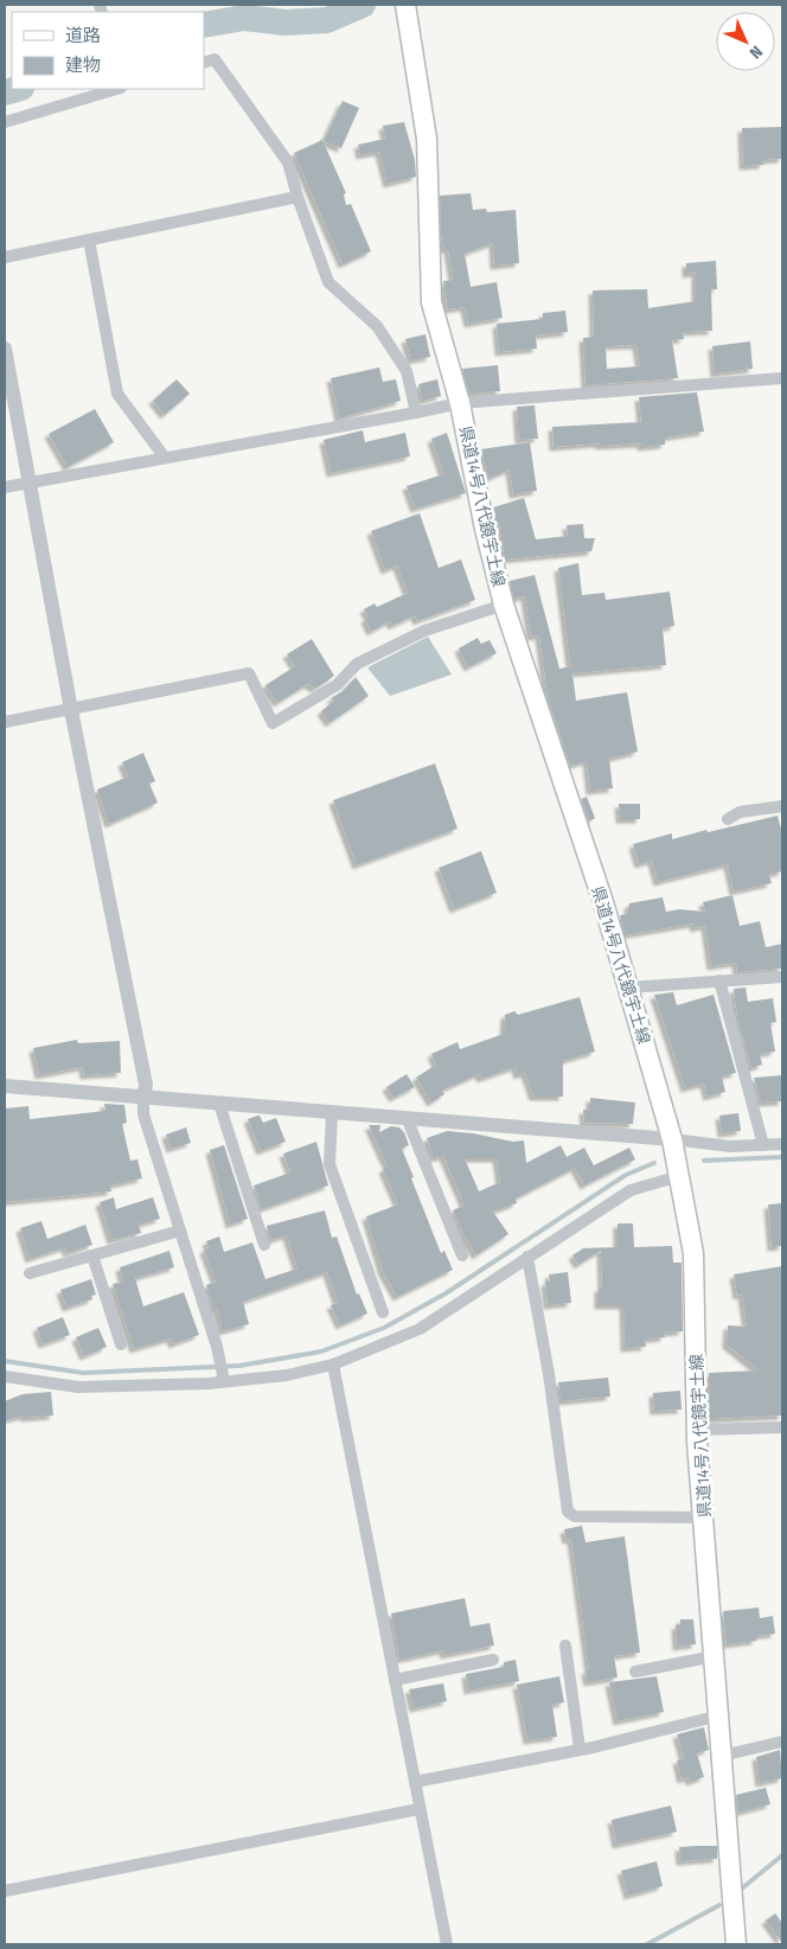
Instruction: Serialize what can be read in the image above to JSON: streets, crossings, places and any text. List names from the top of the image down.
{
  "streets": {
    "main road": ["県道14号八代鏡宇土線"]
  },
  "legend": ["道路", "建物"],
  "north": "bottom right"
}
